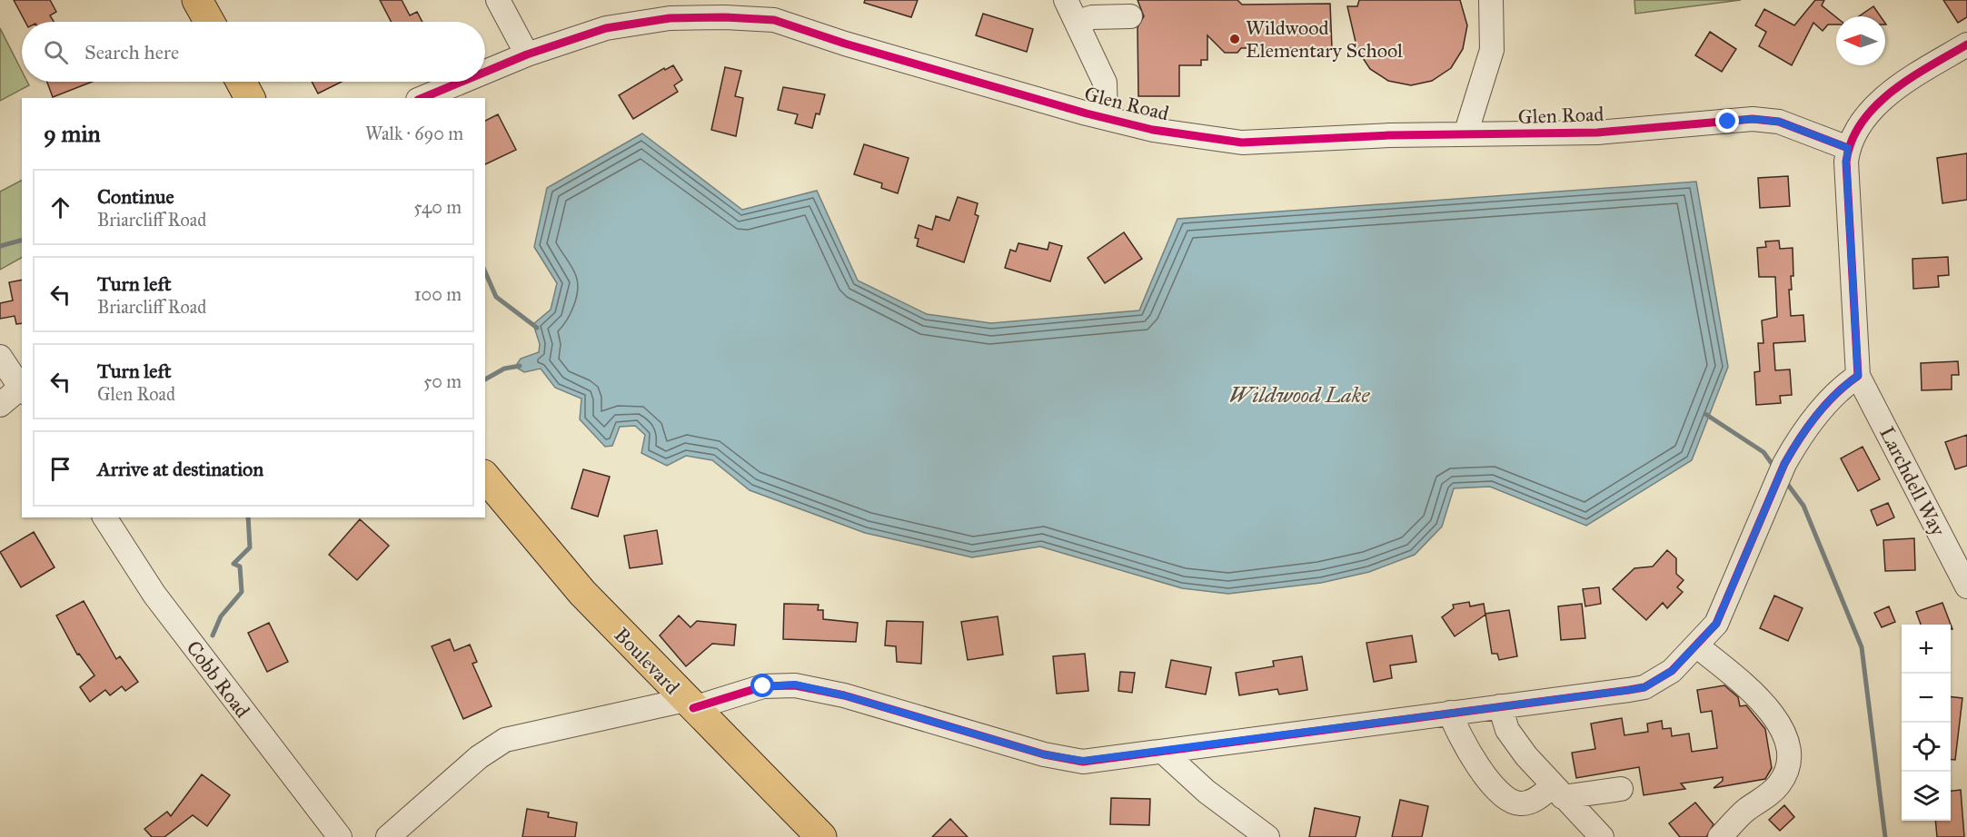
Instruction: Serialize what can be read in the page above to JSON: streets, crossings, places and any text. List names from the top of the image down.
{
  "streets": {
    "main road": ["Boulevard"],
    "street": ["Glen Road", "Larchdell Way", "Cobb Road"]
  },
  "water": ["Wildwood Lake"],
  "places": ["Wildwood Elementary School"],
  "north": "left",
  "page": {
    "search": "Search here",
    "heading": ["9 min", "Walk · 690 m"],
    "list": [
      ["Continue", "Briarcliff Road", "540 m"],
      ["Turn left", "Briarcliff Road", "100 m"],
      ["Turn left", "Glen Road", "50 m"],
      "Arrive at destination"
    ],
    "map_buttons": ["+", "−"]
  }
}
